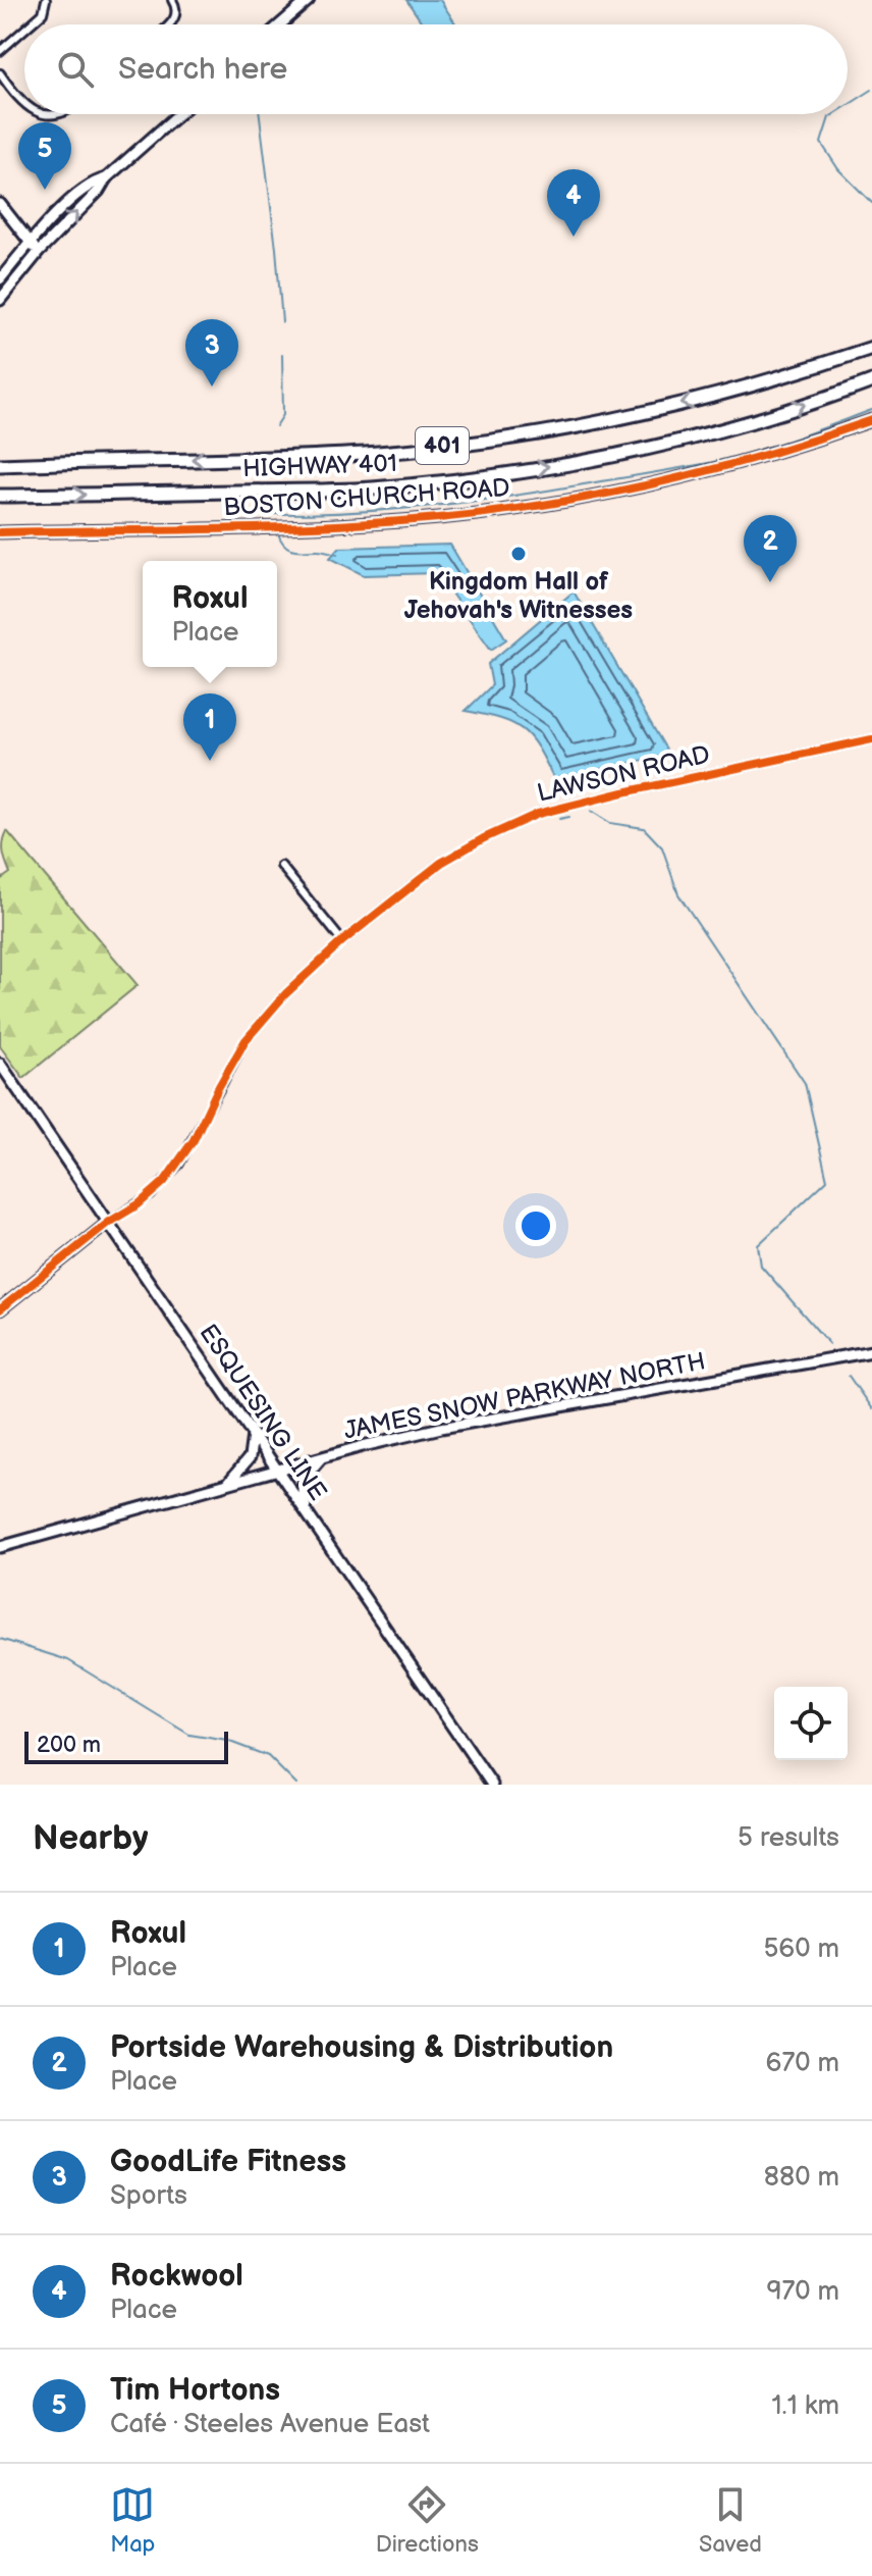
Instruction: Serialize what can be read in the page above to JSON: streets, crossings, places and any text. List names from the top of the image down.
{
  "streets": {
    "highway": ["401", "HIGHWAY 401"],
    "street": [
      "BOSTON CHURCH ROAD",
      "LAWSON ROAD",
      "JAMES SNOW PARKWAY NORTH",
      "ESQUESING LINE"
    ]
  },
  "crossings": [
    ["LAWSON ROAD", "ESQUESING LINE"],
    ["JAMES SNOW PARKWAY NORTH", "ESQUESING LINE"]
  ],
  "places": ["Kingdom Hall of Jehovah's Witnesses"],
  "scale_bar": "200 m",
  "page": {
    "search": "Search here",
    "pins": [
      "5",
      "4",
      "3",
      "2",
      "1"
    ],
    "popup": ["Roxul", "Place"],
    "scale": "200 m",
    "heading": ["Nearby", "5 results"],
    "list": [
      {
        "mark": "1",
        "name": "Roxul",
        "note": "Place",
        "value": "560 m"
      },
      {
        "mark": "2",
        "name": "Portside Warehousing & Distribution",
        "note": "Place",
        "value": "670 m"
      },
      {
        "mark": "3",
        "name": "GoodLife Fitness",
        "note": "Sports",
        "value": "880 m"
      },
      {
        "mark": "4",
        "name": "Rockwool",
        "note": "Place",
        "value": "970 m"
      },
      {
        "mark": "5",
        "name": "Tim Hortons",
        "note": "Café · Steeles Avenue East",
        "value": "1.1 km"
      }
    ],
    "nav": ["Map", "Directions", "Saved"]
  }
}
